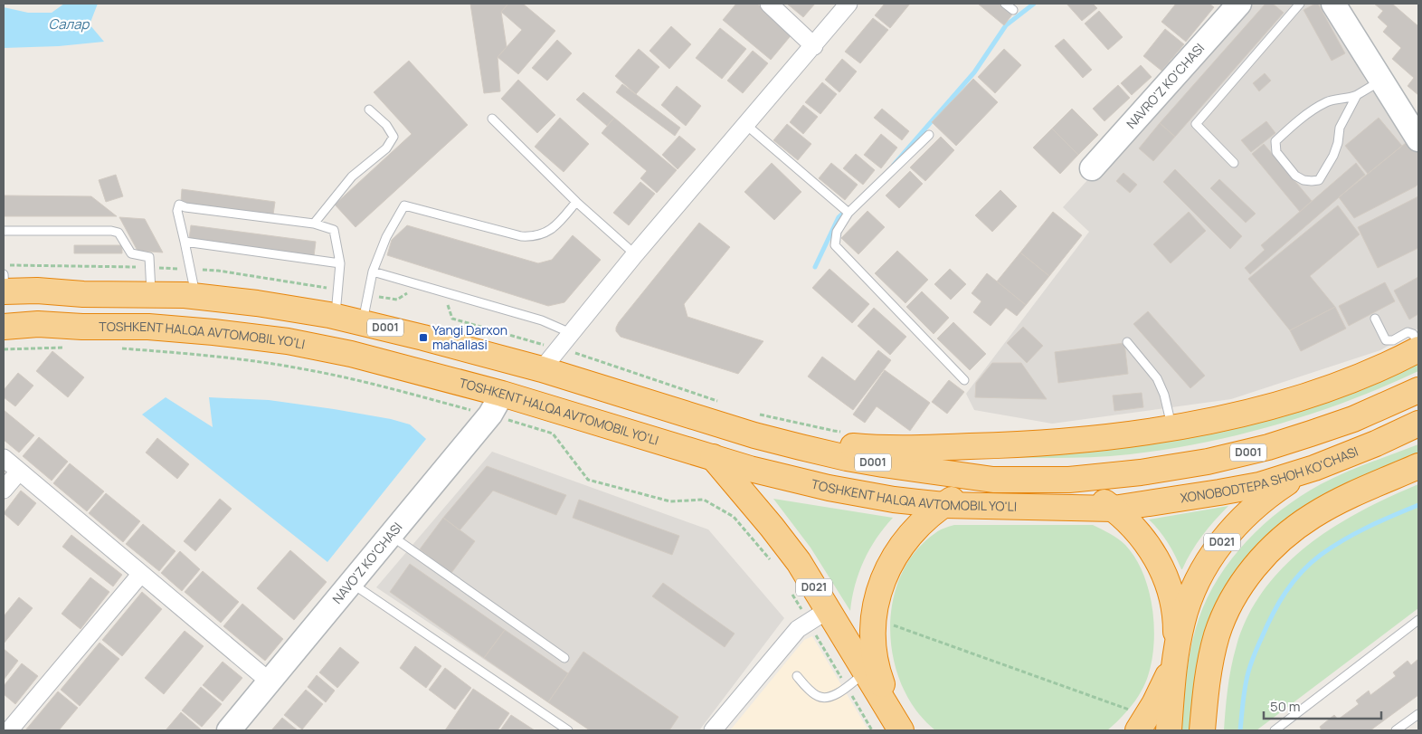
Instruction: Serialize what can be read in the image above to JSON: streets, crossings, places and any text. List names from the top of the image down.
{
  "streets": {
    "highway": [
      "D001",
      "TOSHKENT HALQA AVTOMOBIL YO'LI",
      "XONOBODTEPA SHOH KO'CHASI",
      "D021"
    ],
    "street": ["NAVRO'Z KO'CHASI", "NAVO'Z KO'CHASI"]
  },
  "crossings": [
    ["TOSHKENT HALQA AVTOMOBIL YO'LI", "XONOBODTEPA SHOH KO'CHASI"],
    ["TOSHKENT HALQA AVTOMOBIL YO'LI", "D021"],
    ["TOSHKENT HALQA AVTOMOBIL YO'LI", "NAVO'Z KO'CHASI"],
    ["XONOBODTEPA SHOH KO'CHASI", "D021"]
  ],
  "water": ["Салар"],
  "places": {
    "transit": ["Yangi Darxon mahallasi"]
  },
  "scale_bar": "50 m"
}
